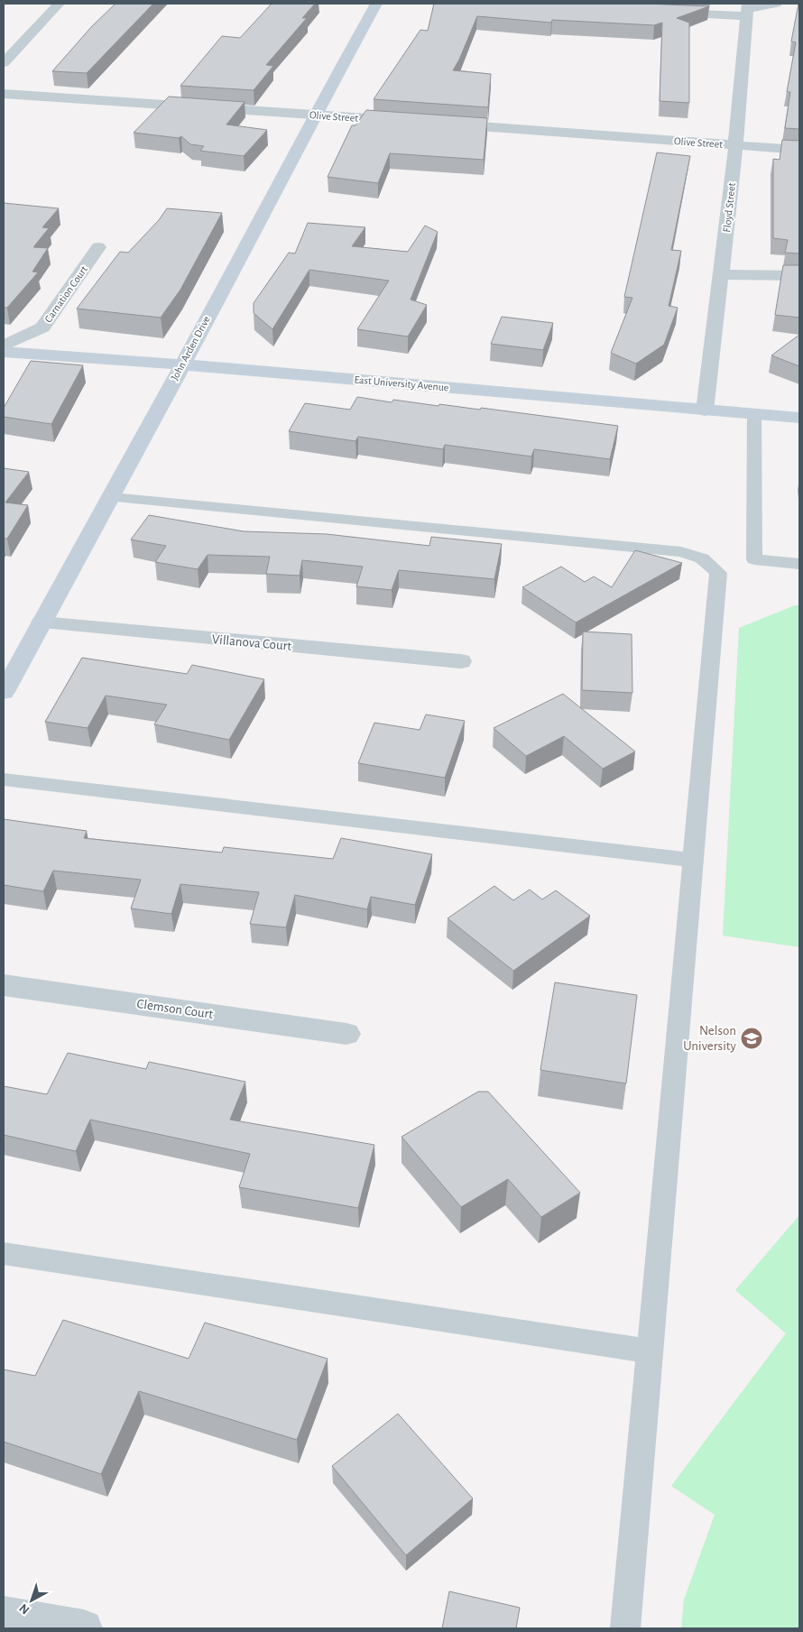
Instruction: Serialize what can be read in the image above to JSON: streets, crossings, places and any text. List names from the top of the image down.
{
  "streets": {
    "street": [
      "Olive Street",
      "Floyd Street",
      "Carnation Court",
      "John Arden Drive",
      "East University Avenue",
      "Villanova Court",
      "Clemson Court"
    ]
  },
  "crossings": [
    ["Olive Street", "Floyd Street"],
    ["Olive Street", "John Arden Drive"],
    ["Floyd Street", "East University Avenue"],
    ["John Arden Drive", "East University Avenue"],
    ["John Arden Drive", "Villanova Court"]
  ],
  "places": {
    "school or university": ["Nelson University"]
  },
  "north": "bottom left"
}
